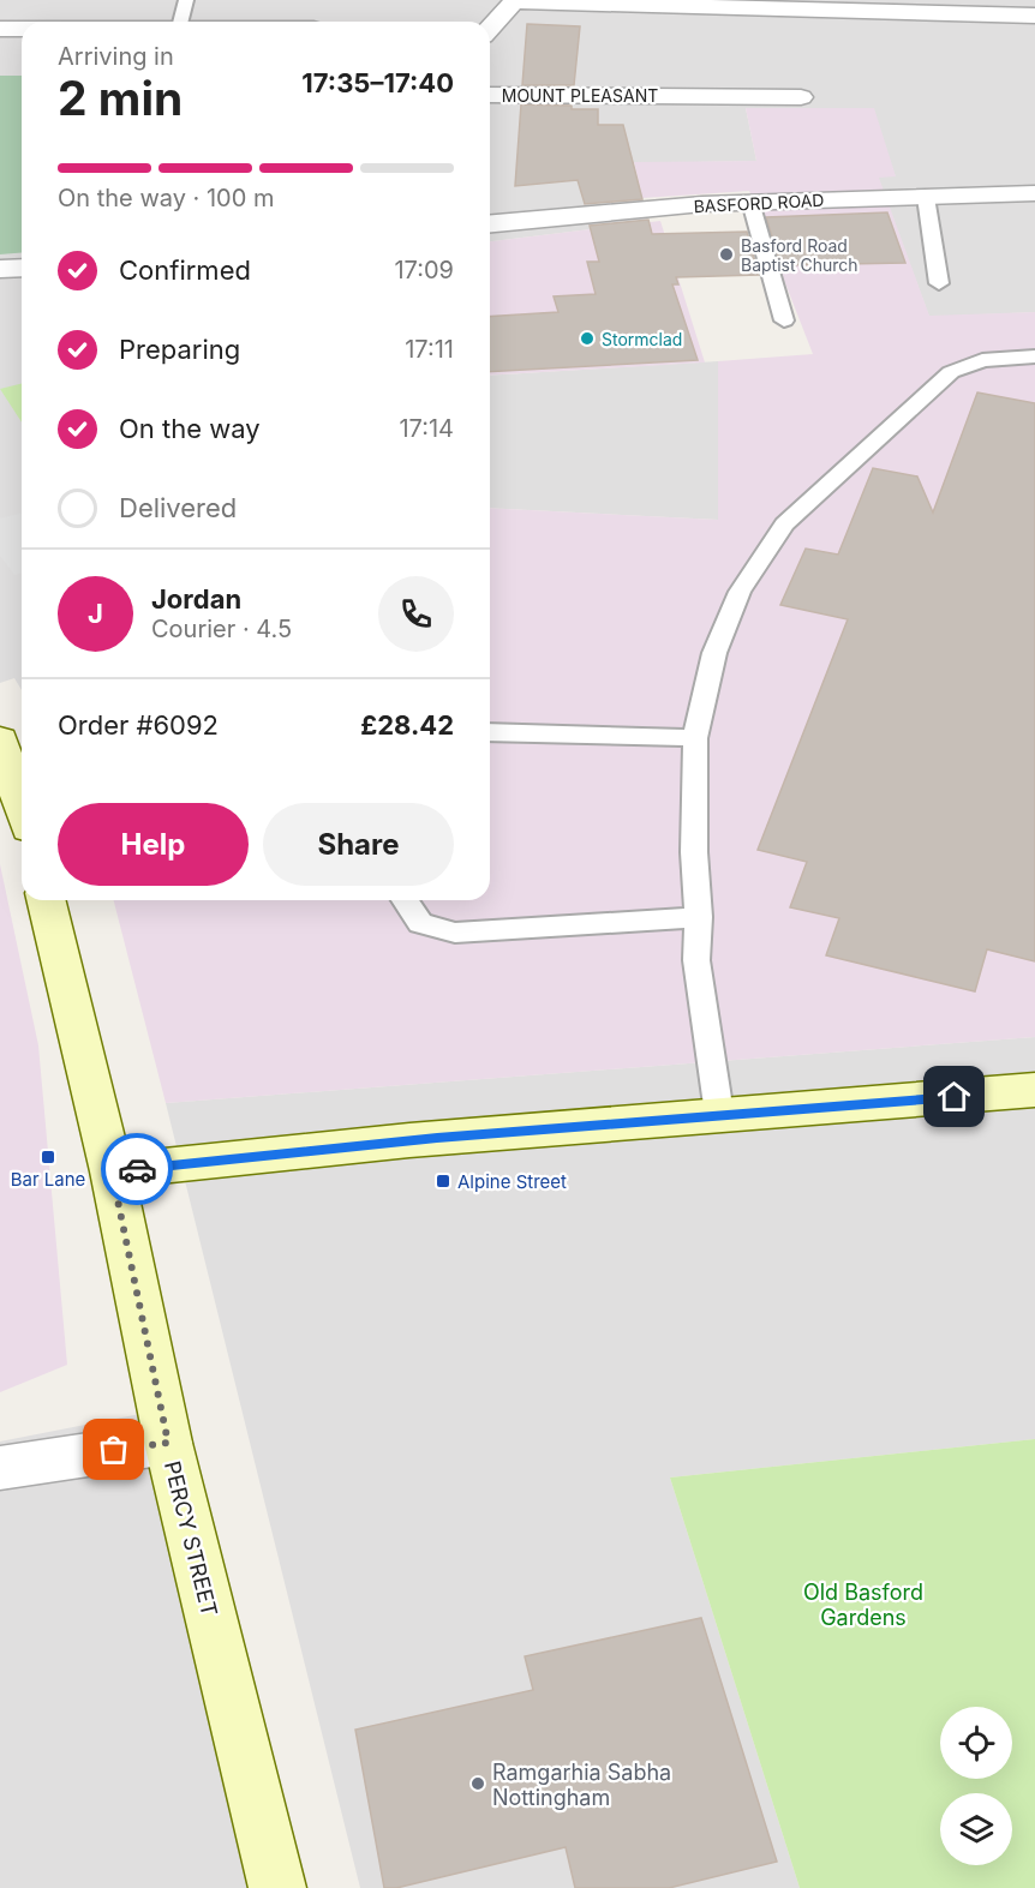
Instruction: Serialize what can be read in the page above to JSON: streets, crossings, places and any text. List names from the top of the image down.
{
  "streets": {
    "street": ["MOUNT PLEASANT", "BASFORD ROAD", "PERCY STREET"]
  },
  "parks": ["Old Basford Gardens"],
  "places": {
    "other": ["Basford Road Baptist Church", "Stormclad", "Ramgarhia Sabha Nottingham"],
    "transit": ["Bar Lane", "Alpine Street"]
  },
  "page": {
    "heading": ["2 min", "Arriving in", "17:35–17:40"],
    "panel": [
      "Jordan",
      "Courier · 4.5",
      "Order #6092",
      "£28.42"
    ],
    "bar": "On the way · 100 m",
    "list": [
      ["Confirmed", "17:09"],
      ["Preparing", "17:11"],
      ["On the way", "17:14"],
      "Delivered"
    ],
    "round": "J",
    "buttons": ["Help", "Share"]
  }
}
